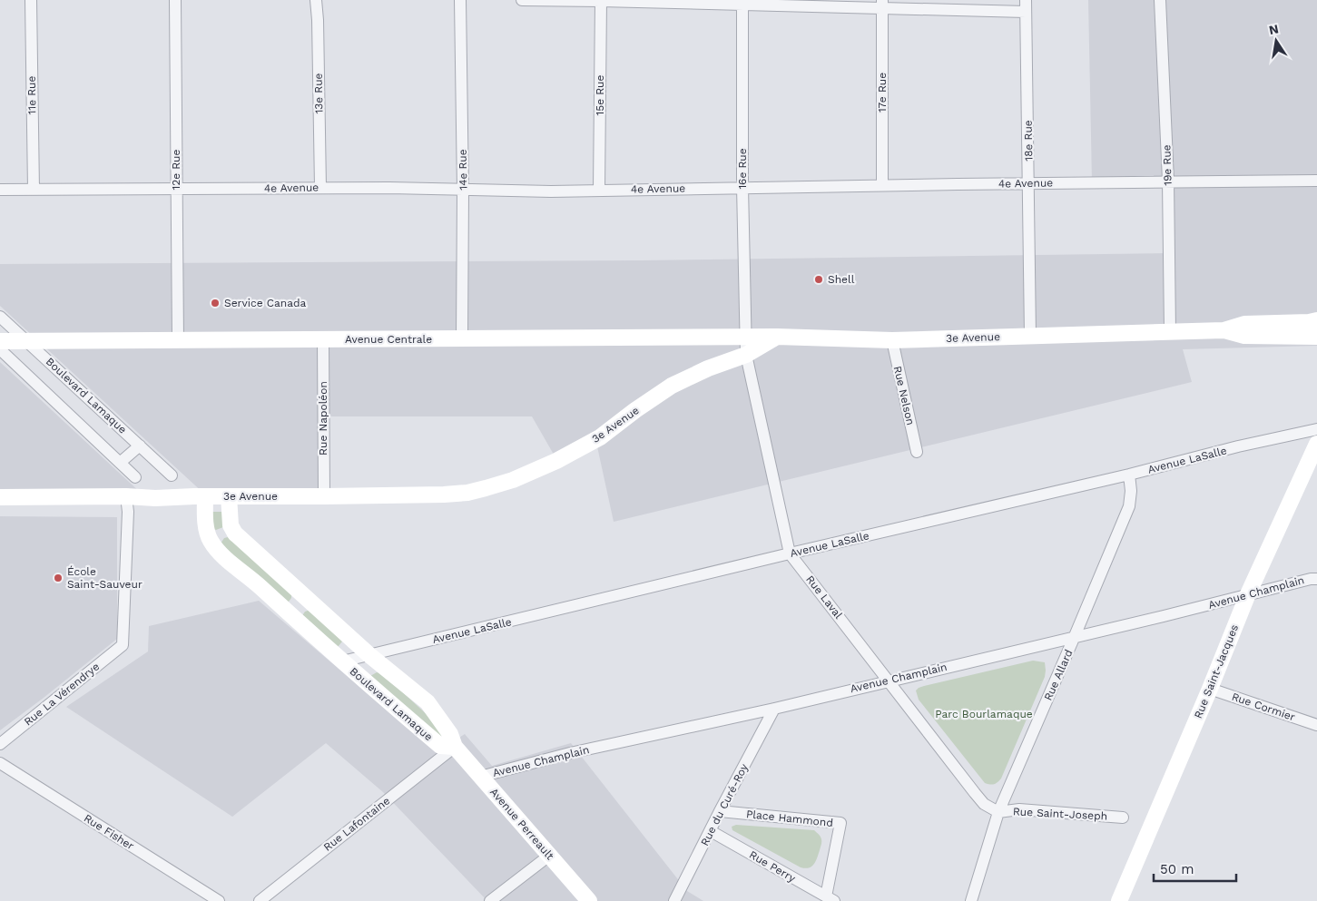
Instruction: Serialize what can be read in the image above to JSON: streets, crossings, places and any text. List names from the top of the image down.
{
  "streets": {
    "main road": [
      "3e Avenue",
      "Avenue Centrale",
      "Boulevard Lamaque",
      "Rue Saint-Jacques",
      "Avenue Perreault"
    ],
    "street": [
      "17e Rue",
      "13e Rue",
      "11e Rue",
      "15e Rue",
      "18e Rue",
      "19e Rue",
      "16e Rue",
      "12e Rue",
      "14e Rue",
      "4e Avenue",
      "Rue Nelson",
      "Rue Napoléon",
      "Avenue LaSalle",
      "Avenue Champlain",
      "Rue Laval",
      "Rue Allard",
      "Rue La Vérendrye",
      "Rue Cormier",
      "Rue du Curé-Roy",
      "Rue Saint-Joseph",
      "Place Hammond",
      "Rue Lafontaine",
      "Rue Fisher",
      "Rue Perry"
    ]
  },
  "crossings": [
    ["17e Rue", "4e Avenue"],
    ["13e Rue", "4e Avenue"],
    ["11e Rue", "4e Avenue"],
    ["15e Rue", "4e Avenue"],
    ["18e Rue", "4e Avenue"],
    ["18e Rue", "3e Avenue"],
    ["19e Rue", "4e Avenue"],
    ["19e Rue", "3e Avenue"],
    ["16e Rue", "4e Avenue"],
    ["16e Rue", "Avenue Centrale"],
    ["16e Rue", "Rue Laval"],
    ["12e Rue", "4e Avenue"],
    ["12e Rue", "Avenue Centrale"],
    ["14e Rue", "4e Avenue"],
    ["14e Rue", "Avenue Centrale"],
    ["3e Avenue", "Avenue Centrale"],
    ["3e Avenue", "Boulevard Lamaque"],
    ["3e Avenue", "Rue Nelson"],
    ["3e Avenue", "Rue Napoléon"],
    ["3e Avenue", "Rue Laval"],
    ["3e Avenue", "Rue La Vérendrye"],
    ["Avenue Centrale", "Boulevard Lamaque"],
    ["Avenue Centrale", "Rue Napoléon"],
    ["Avenue Centrale", "Rue Laval"],
    ["Boulevard Lamaque", "Avenue LaSalle"],
    ["Boulevard Lamaque", "Rue Lafontaine"],
    ["Boulevard Lamaque", "Avenue Perreault"],
    ["Avenue LaSalle", "Rue Laval"],
    ["Avenue LaSalle", "Rue Allard"],
    ["Avenue Champlain", "Rue Laval"],
    ["Avenue Champlain", "Rue Saint-Jacques"],
    ["Avenue Champlain", "Rue Allard"],
    ["Avenue Champlain", "Rue du Curé-Roy"],
    ["Avenue Champlain", "Avenue Perreault"],
    ["Rue Laval", "Rue Allard"],
    ["Rue Laval", "Rue Saint-Joseph"],
    ["Rue Saint-Jacques", "Rue Cormier"],
    ["Rue Allard", "Rue Saint-Joseph"],
    ["Rue du Curé-Roy", "Place Hammond"],
    ["Rue du Curé-Roy", "Rue Perry"],
    ["Place Hammond", "Rue Perry"],
    ["Rue Lafontaine", "Avenue Perreault"]
  ],
  "parks": ["Parc Bourlamaque"],
  "places": ["Shell", "Service Canada", "École Saint-Sauveur"],
  "scale_bar": "50 m",
  "north": "top"
}
